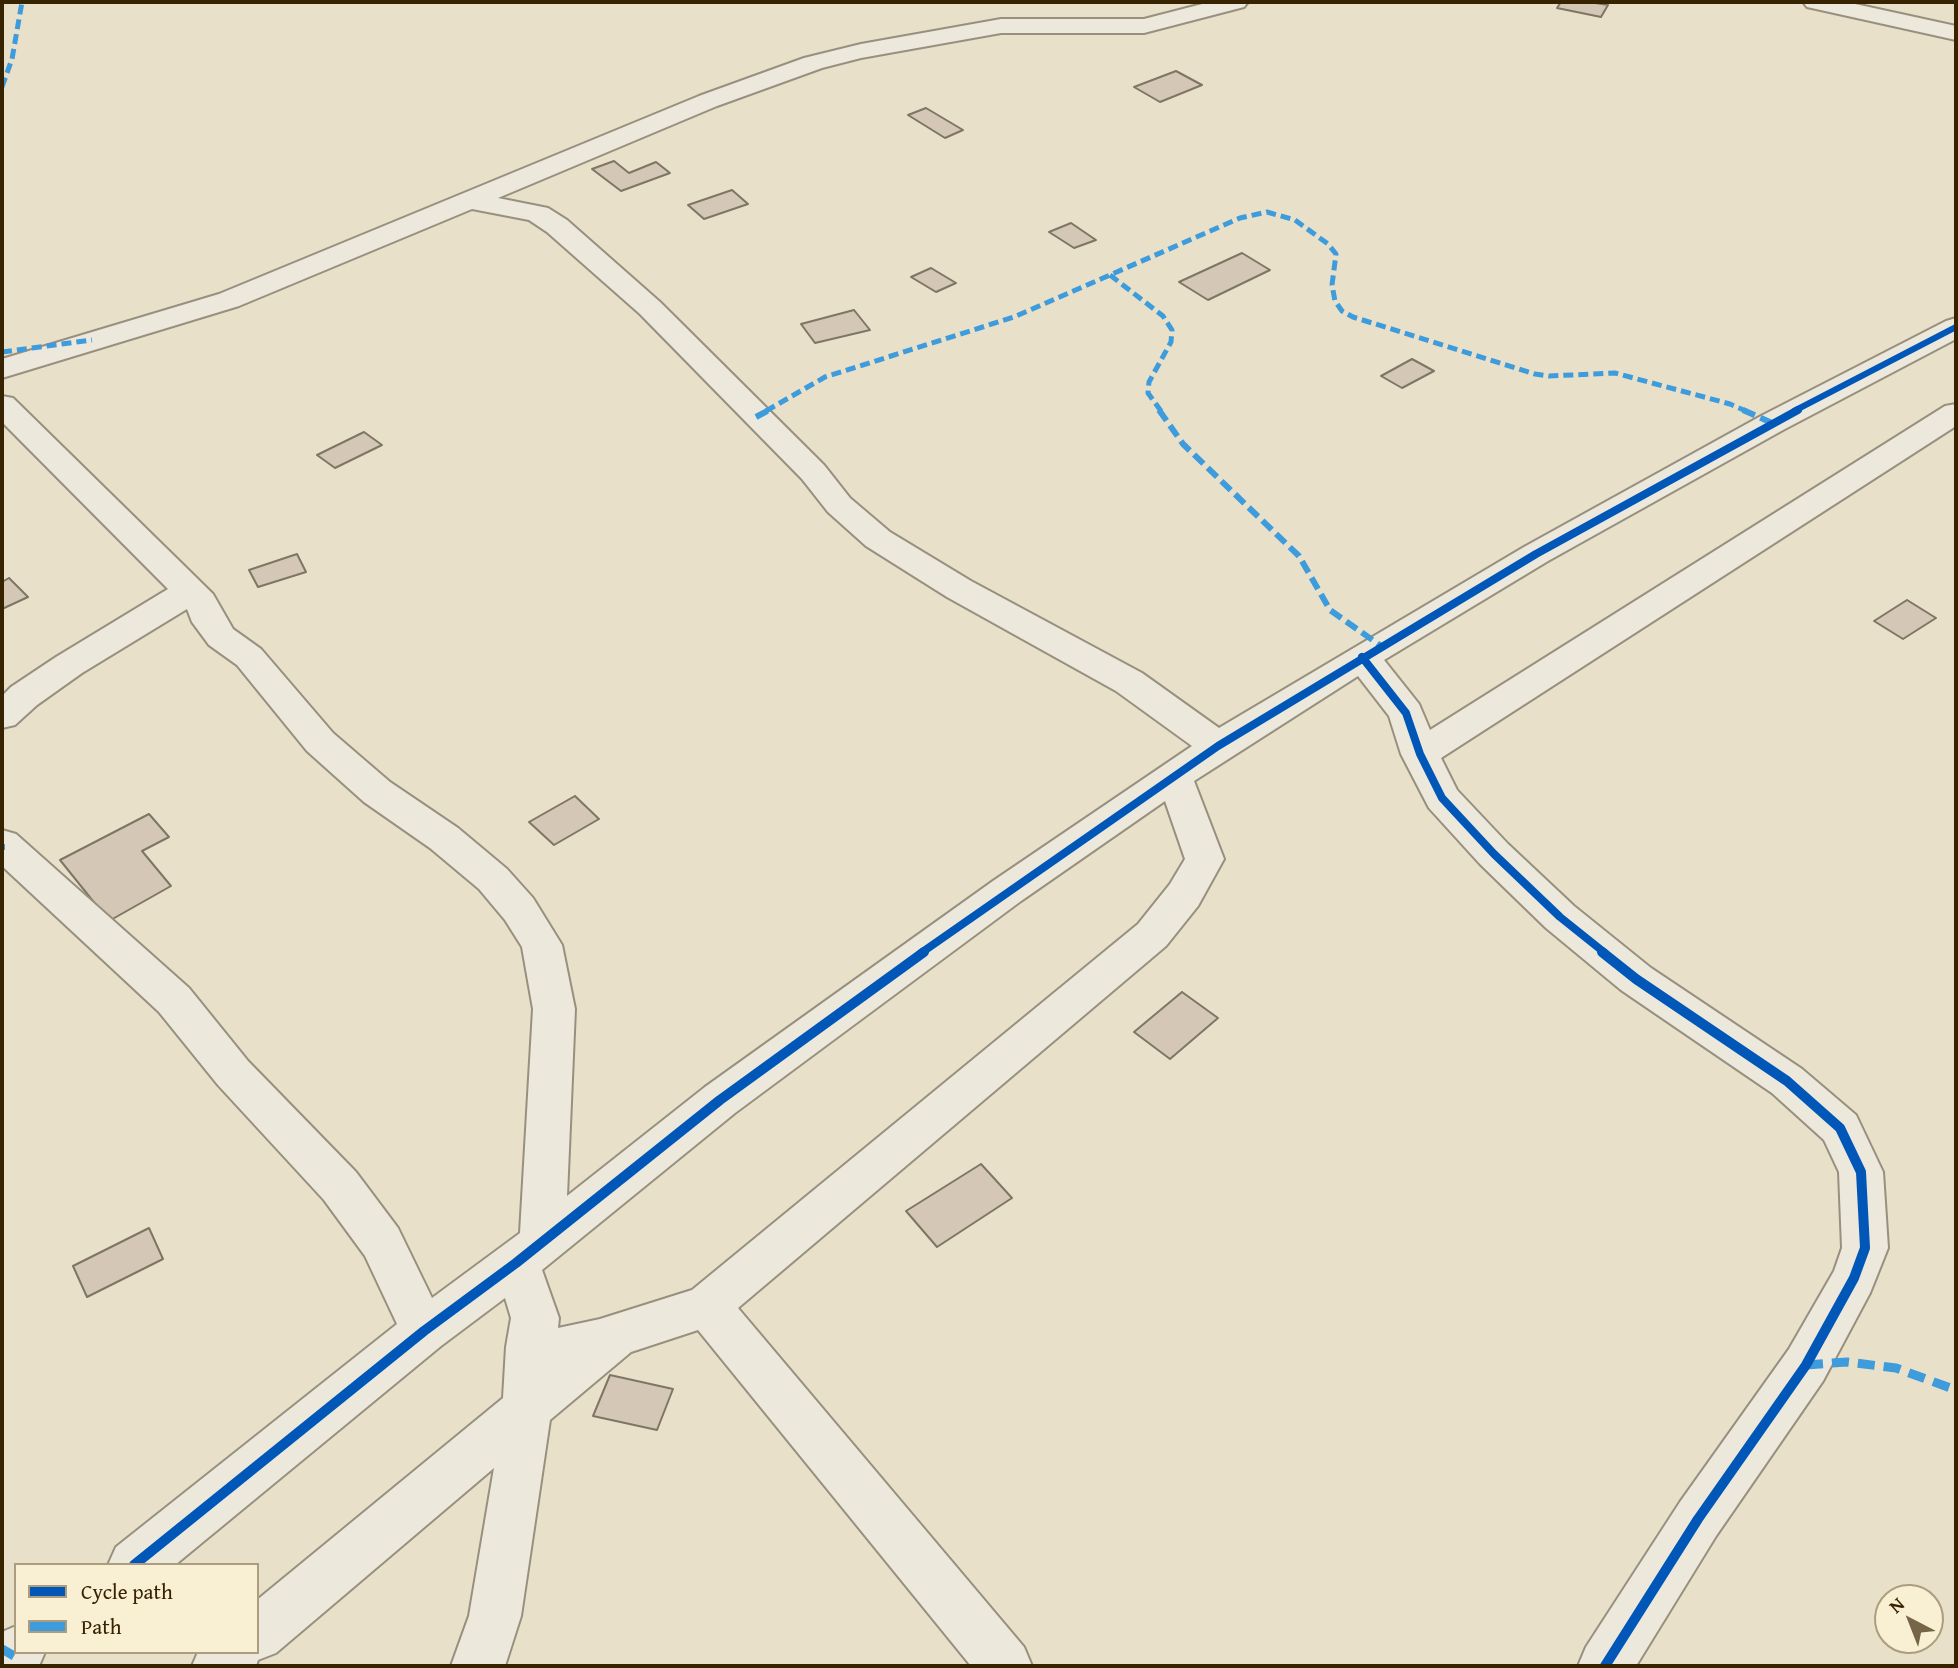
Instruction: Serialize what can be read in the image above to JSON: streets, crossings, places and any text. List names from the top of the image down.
{
  "legend": ["Cycle path", "Path"],
  "north": "top left"
}
